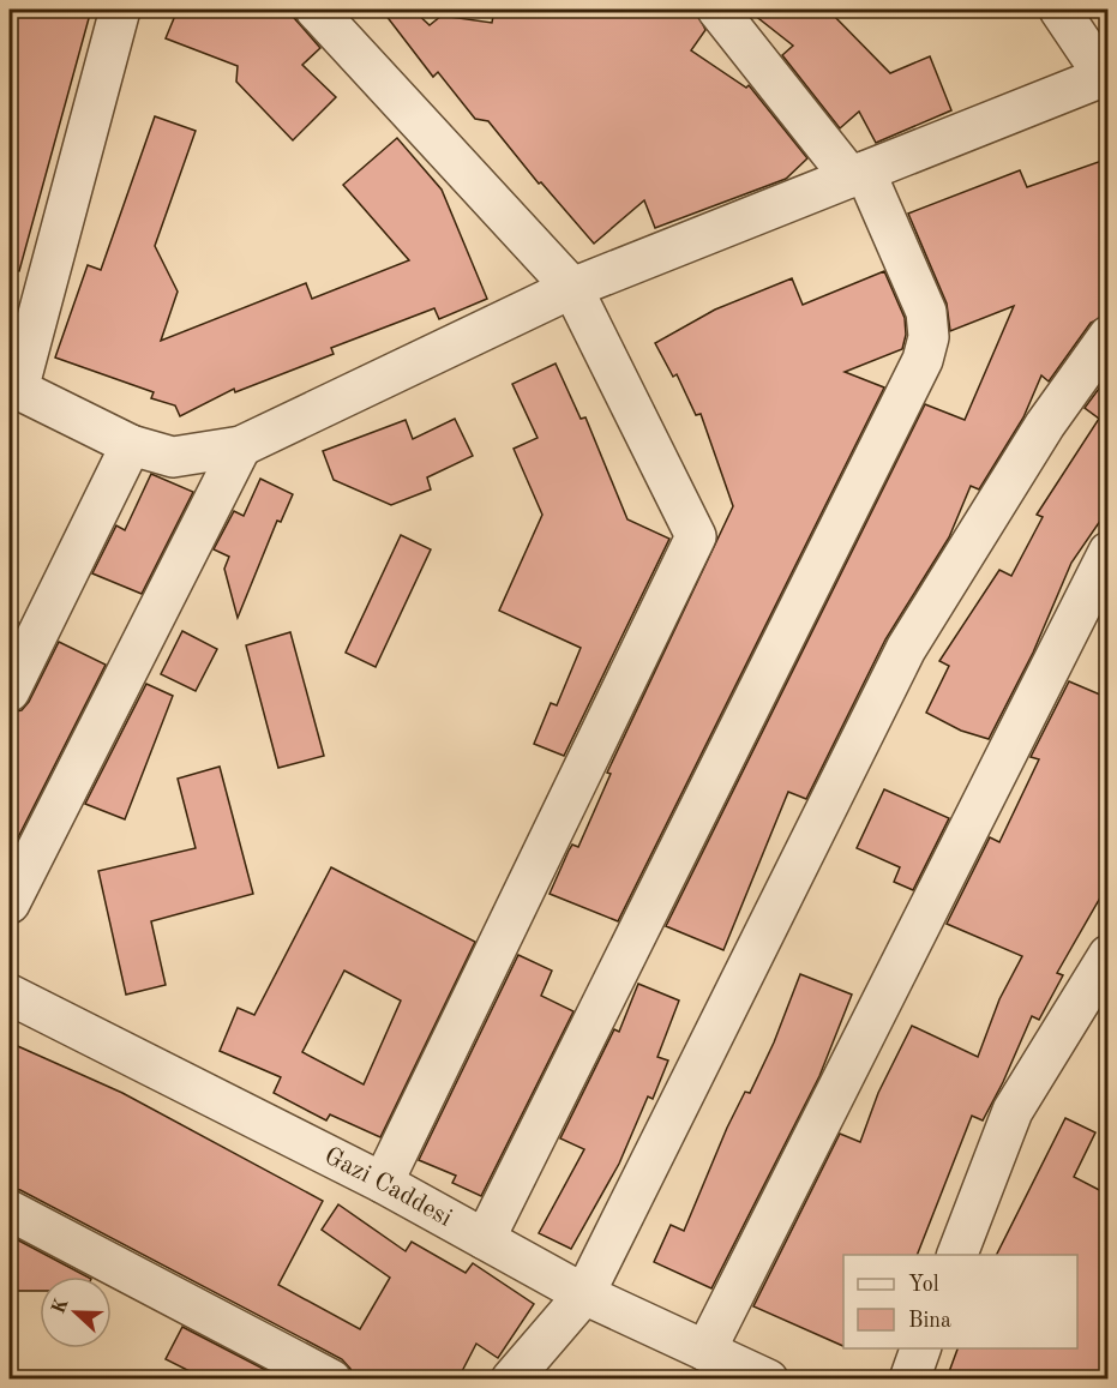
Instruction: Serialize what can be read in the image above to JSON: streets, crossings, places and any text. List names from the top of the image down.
{
  "streets": {
    "street": ["Gazi Caddesi"]
  },
  "legend": ["Yol", "Bina"],
  "north": "left"
}
